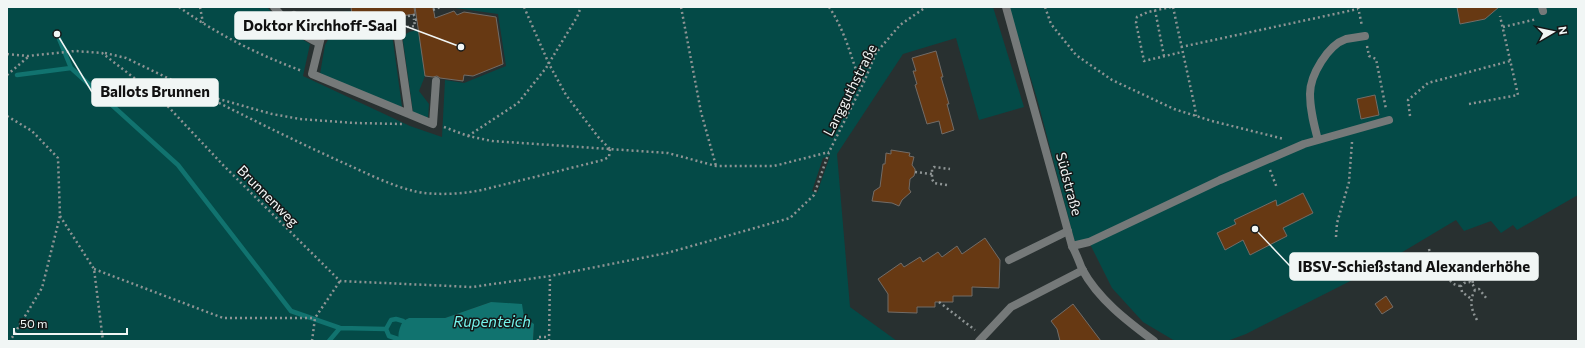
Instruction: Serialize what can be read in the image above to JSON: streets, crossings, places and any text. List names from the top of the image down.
{
  "streets": {
    "street": ["Südstraße"],
    "path": ["Langguthstraße", "Brunnenweg"]
  },
  "water": ["Rupenteich"],
  "places": ["Ballots Brunnen", "Doktor Kirchhoff-Saal", "IBSV-Schießstand Alexanderhöhe"],
  "scale_bar": "50 m",
  "north": "right"
}
